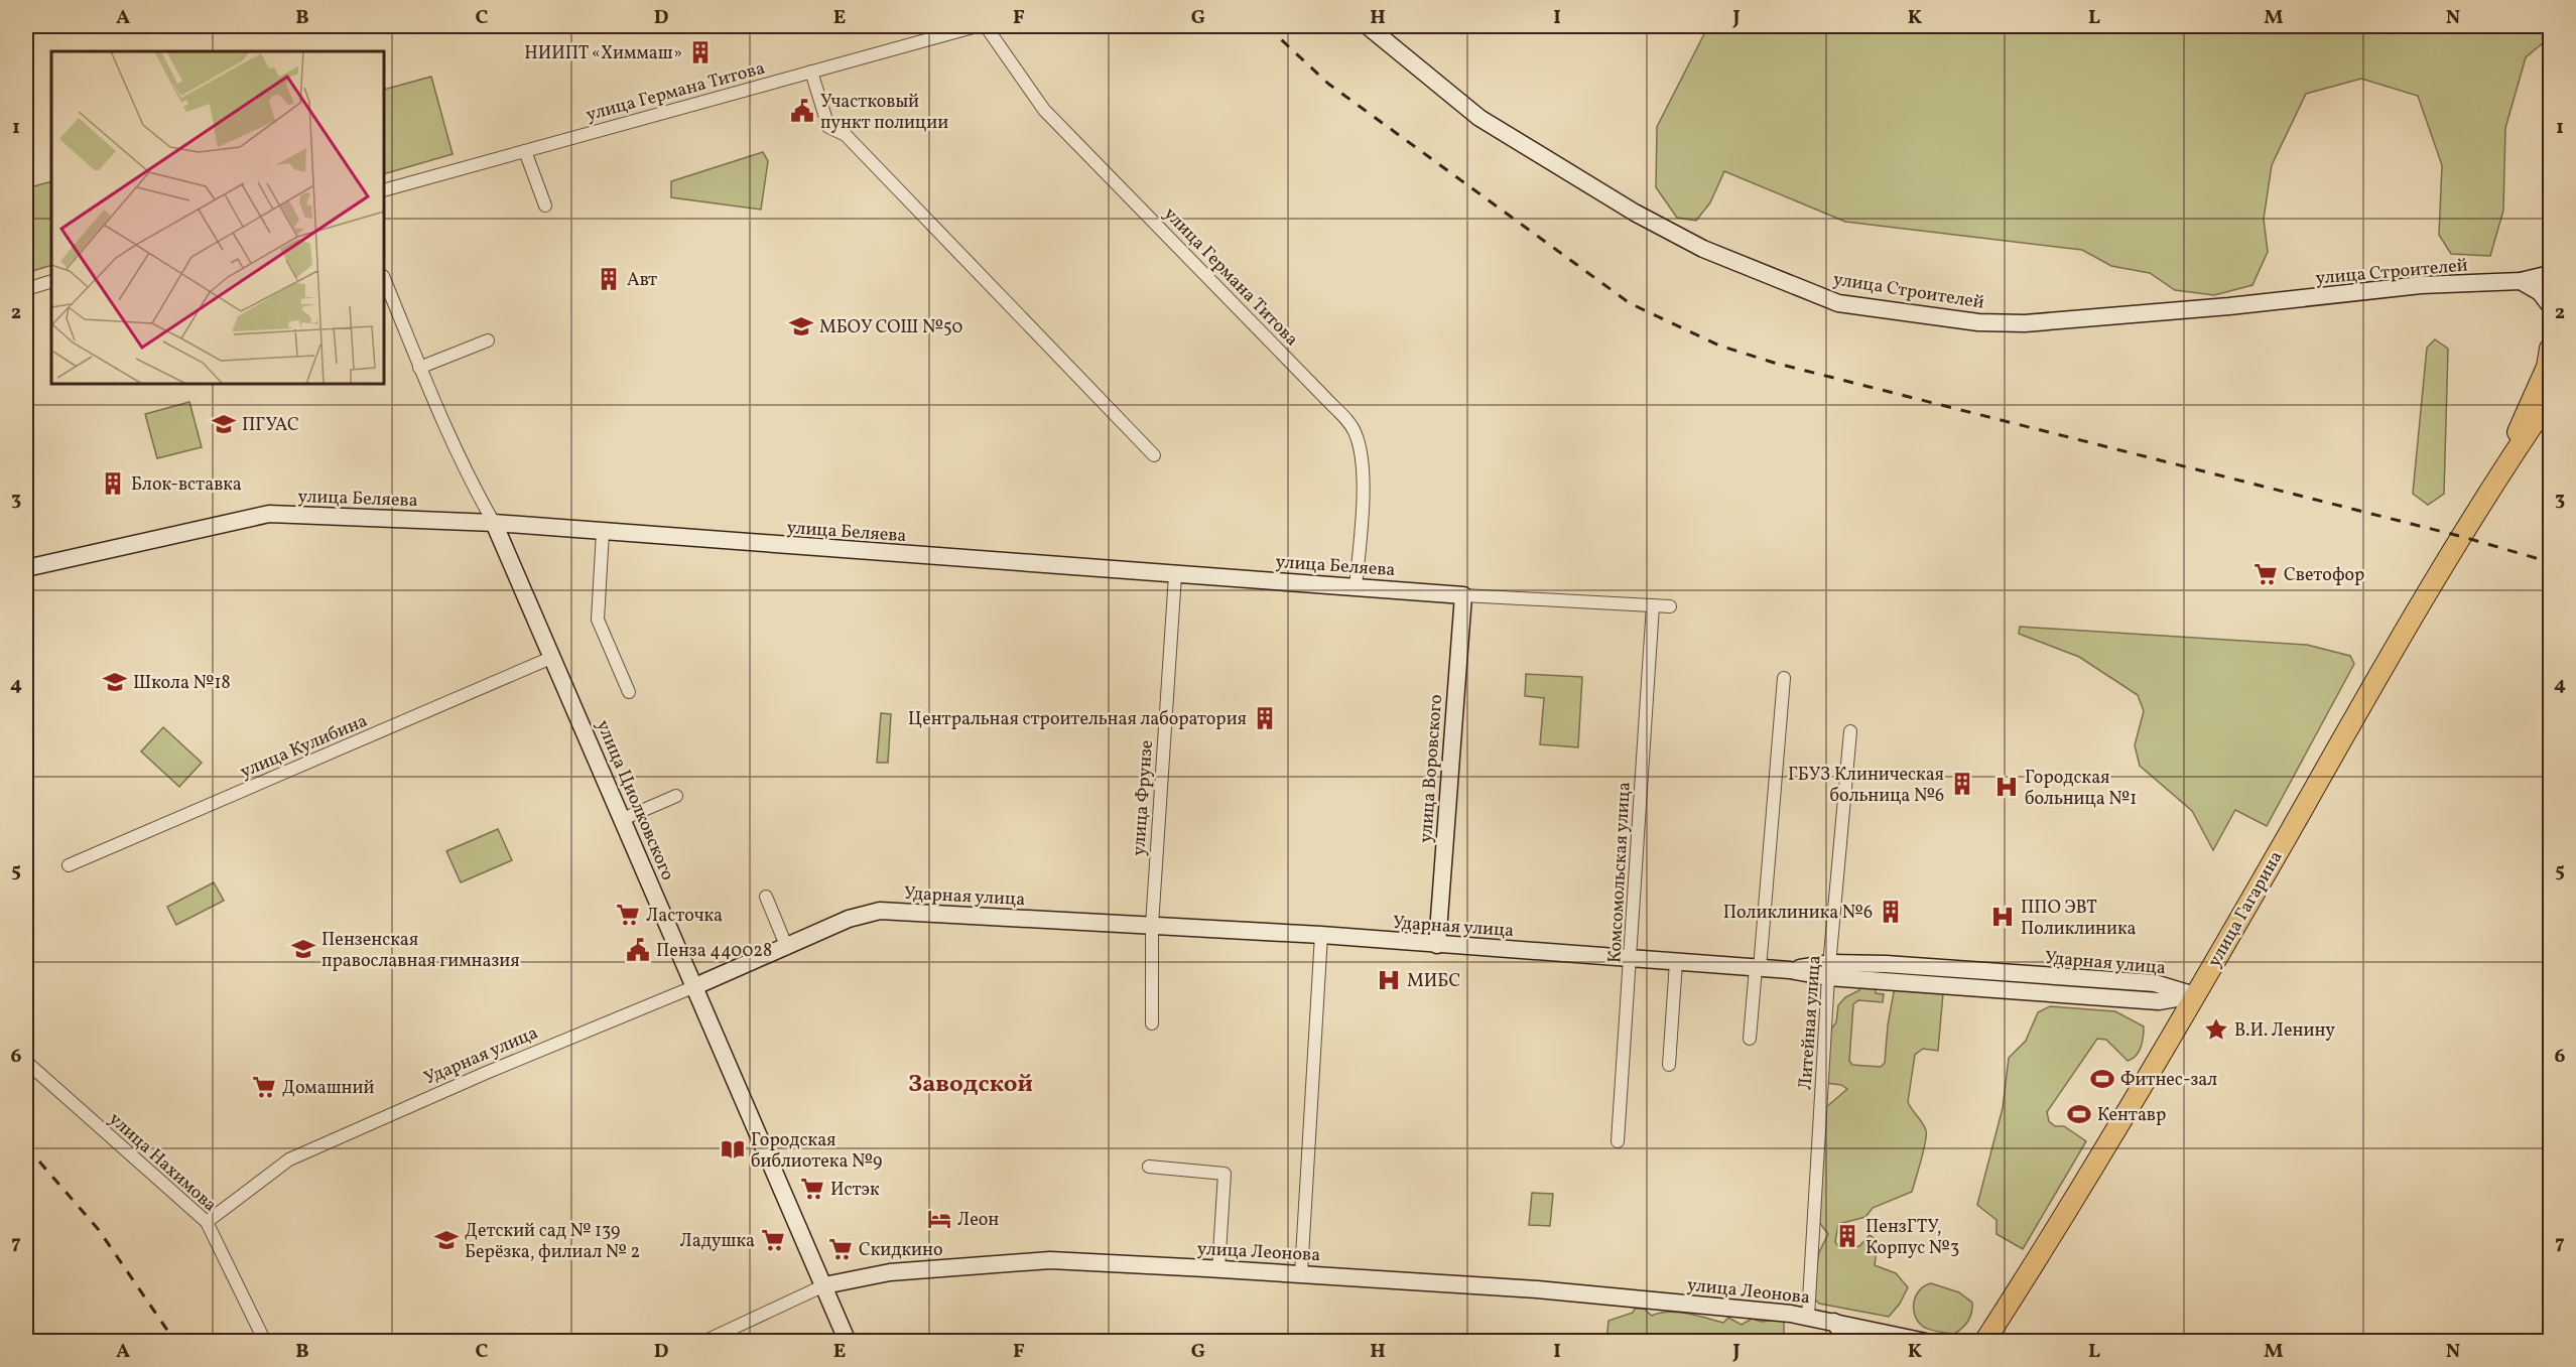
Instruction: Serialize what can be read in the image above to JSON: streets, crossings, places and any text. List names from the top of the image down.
{
  "streets": {
    "main road": [
      "улица Строителей",
      "улица Беляева",
      "улица Воровского",
      "улица Циолковского",
      "Ударная улица",
      "улица Гагарина",
      "улица Леонова"
    ],
    "street": [
      "улица Германа Титова",
      "улица Кулибина",
      "улица Фрунзе",
      "Комсомольская улица",
      "Литейная улица",
      "улица Нахимова"
    ]
  },
  "crossings": [
    ["улица Германа Титова", "улица Беляева"],
    ["улица Беляева", "улица Воровского"],
    ["улица Беляева", "улица Фрунзе"],
    ["улица Беляева", "улица Циолковского"],
    ["улица Беляева", "Комсомольская улица"],
    ["улица Кулибина", "улица Циолковского"],
    ["улица Воровского", "Ударная улица"],
    ["улица Фрунзе", "Ударная улица"],
    ["улица Циолковского", "Ударная улица"],
    ["улица Циолковского", "улица Леонова"],
    ["Комсомольская улица", "Ударная улица"],
    ["Ударная улица", "улица Гагарина"],
    ["Ударная улица", "Литейная улица"],
    ["Ударная улица", "улица Нахимова"],
    ["Литейная улица", "улица Леонова"]
  ],
  "districts": ["Заводской"],
  "places": {
    "building": [
      "НИИПТ «Химмаш»",
      "Авт",
      "Блок-вставка",
      "Центральная строительная лаборатория",
      "ГБУЗ Клиническая больница №6",
      "Поликлиника №6",
      "ПензГТУ, Корпус №3"
    ],
    "public building": ["Участковый пункт полиции", "Пенза 440028"],
    "school or university": [
      "МБОУ СОШ №50",
      "ПГУАС",
      "Школа №18",
      "Пензенская православная гимназия",
      "Детский сад № 139 Берёзка, филиал № 2"
    ],
    "supermarket": [
      "Светофор",
      "Ласточка",
      "Домашний",
      "Истэк",
      "Ладушка",
      "Скидкино"
    ],
    "hospital": ["Городская больница №1", "ППО ЭВТ Поликлиника", "МИБС"],
    "place": ["В.И. Ленину"],
    "sports": ["Фитнес-зал", "Кентавр"],
    "library": ["Городская библиотека №9"],
    "hotel": ["Леон"]
  },
  "grid": {
    "columns": [
      "A",
      "B",
      "C",
      "D",
      "E",
      "F",
      "G",
      "H",
      "I",
      "J",
      "K",
      "L",
      "M",
      "N"
    ],
    "rows": [
      "1",
      "2",
      "3",
      "4",
      "5",
      "6",
      "7"
    ]
  }
}
